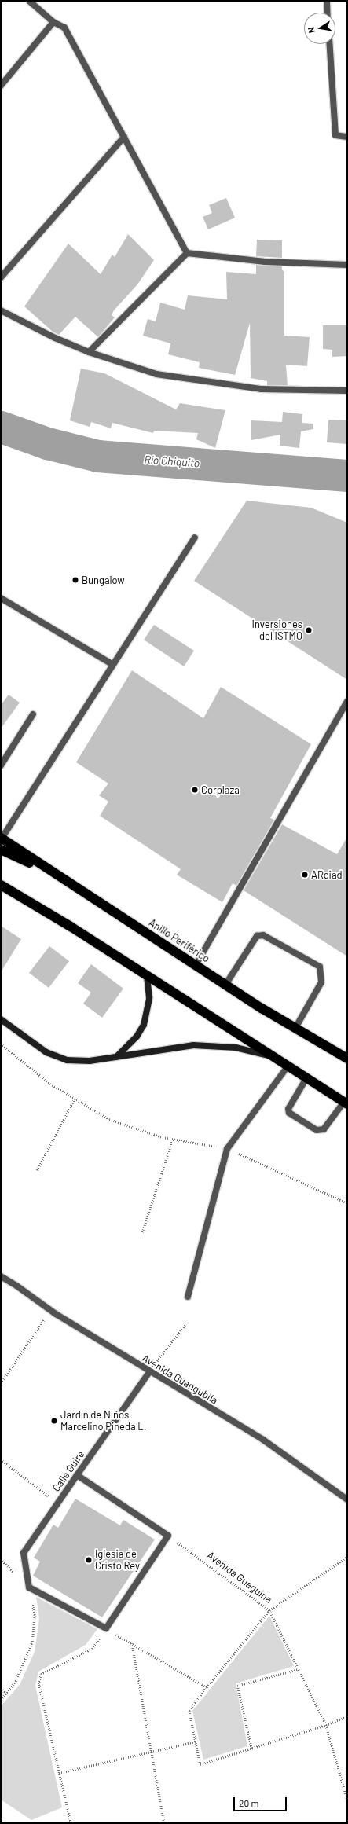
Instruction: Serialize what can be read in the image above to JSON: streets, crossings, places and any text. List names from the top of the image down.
{
  "streets": {
    "highway": ["Anillo Periférico"],
    "street": ["Avenida Guangubila", "Calle Guire"],
    "path": ["Avenida Guaguina"]
  },
  "crossings": [
    ["Avenida Guangubila", "Calle Guire"]
  ],
  "water": ["Río Chiquito"],
  "places": [
    "Bungalow",
    "Inversiones del ISTMO",
    "Corplaza",
    "ARciad",
    "Jardín de Niños Marcelino Pineda L.",
    "Iglesia de Cristo Rey"
  ],
  "scale_bar": "20 m",
  "north": "left"
}
